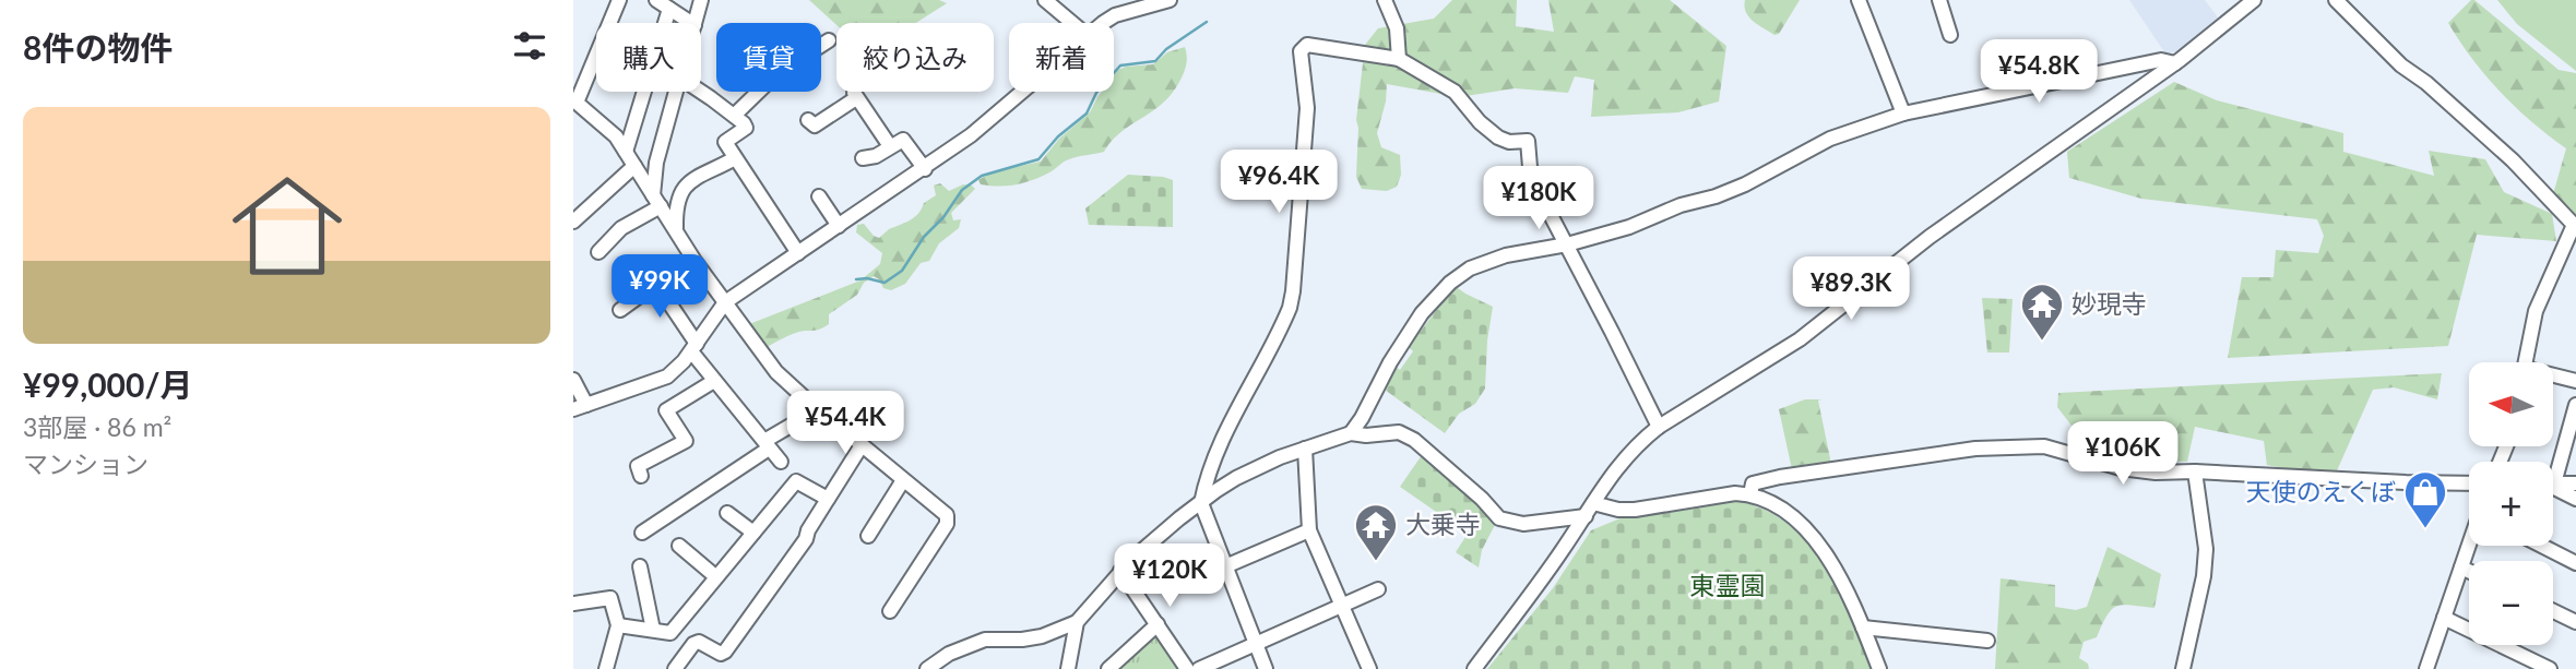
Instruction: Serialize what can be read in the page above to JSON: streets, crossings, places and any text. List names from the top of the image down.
{
  "parks": ["東霊園"],
  "places": {
    "temple": ["妙現寺", "大乗寺"],
    "shop": ["天使のえくぼ"]
  },
  "north": "left",
  "page": {
    "heading": "8件の物件",
    "chip": [
      "購入",
      "賃貸",
      "絞り込み",
      "新着"
    ],
    "price": [
      "¥54.8K",
      "¥96.4K",
      "¥180K",
      "¥99K",
      "¥89.3K",
      "¥54.4K",
      "¥106K",
      "¥120K"
    ],
    "list": [
      {
        "name": "¥99,000/月",
        "note": "3部屋 · 86 m² · マンション"
      }
    ],
    "map_buttons": ["+", "−"]
  }
}
